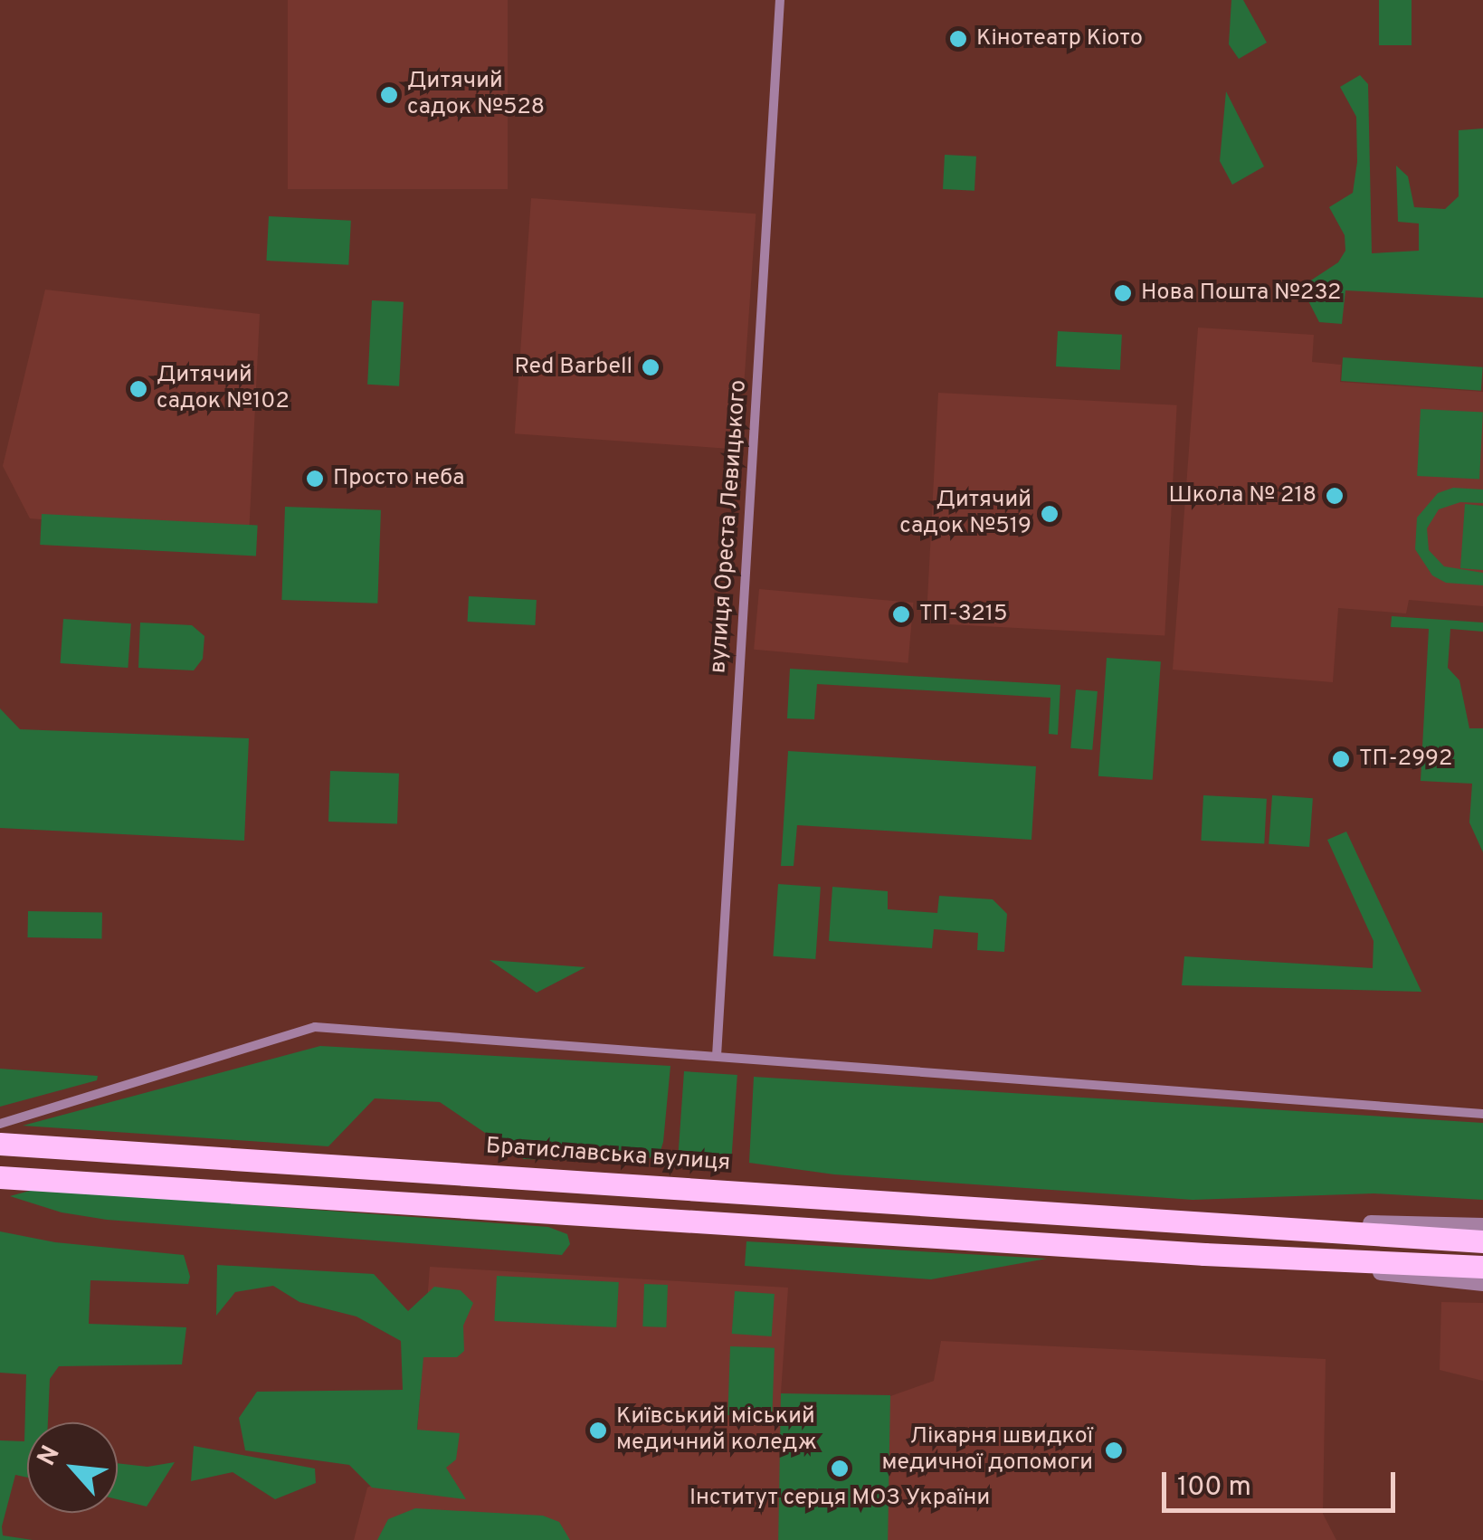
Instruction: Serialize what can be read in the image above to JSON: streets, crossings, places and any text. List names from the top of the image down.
{
  "streets": {
    "main road": ["Братиславська вулиця"],
    "street": ["вулиця Ореста Левицького"]
  },
  "places": [
    "Кінотеатр Кіото",
    "Дитячий садок №528",
    "Нова Пошта №232",
    "Red Barbell",
    "Дитячий садок №102",
    "Просто неба",
    "Школа № 218",
    "Дитячий садок №519",
    "ТП-3215",
    "ТП-2992",
    "Київський міський медичний коледж",
    "Лікарня швидкої медичної допомоги",
    "Інститут серця МОЗ України"
  ],
  "scale_bar": "100 m",
  "north": "top left"
}
